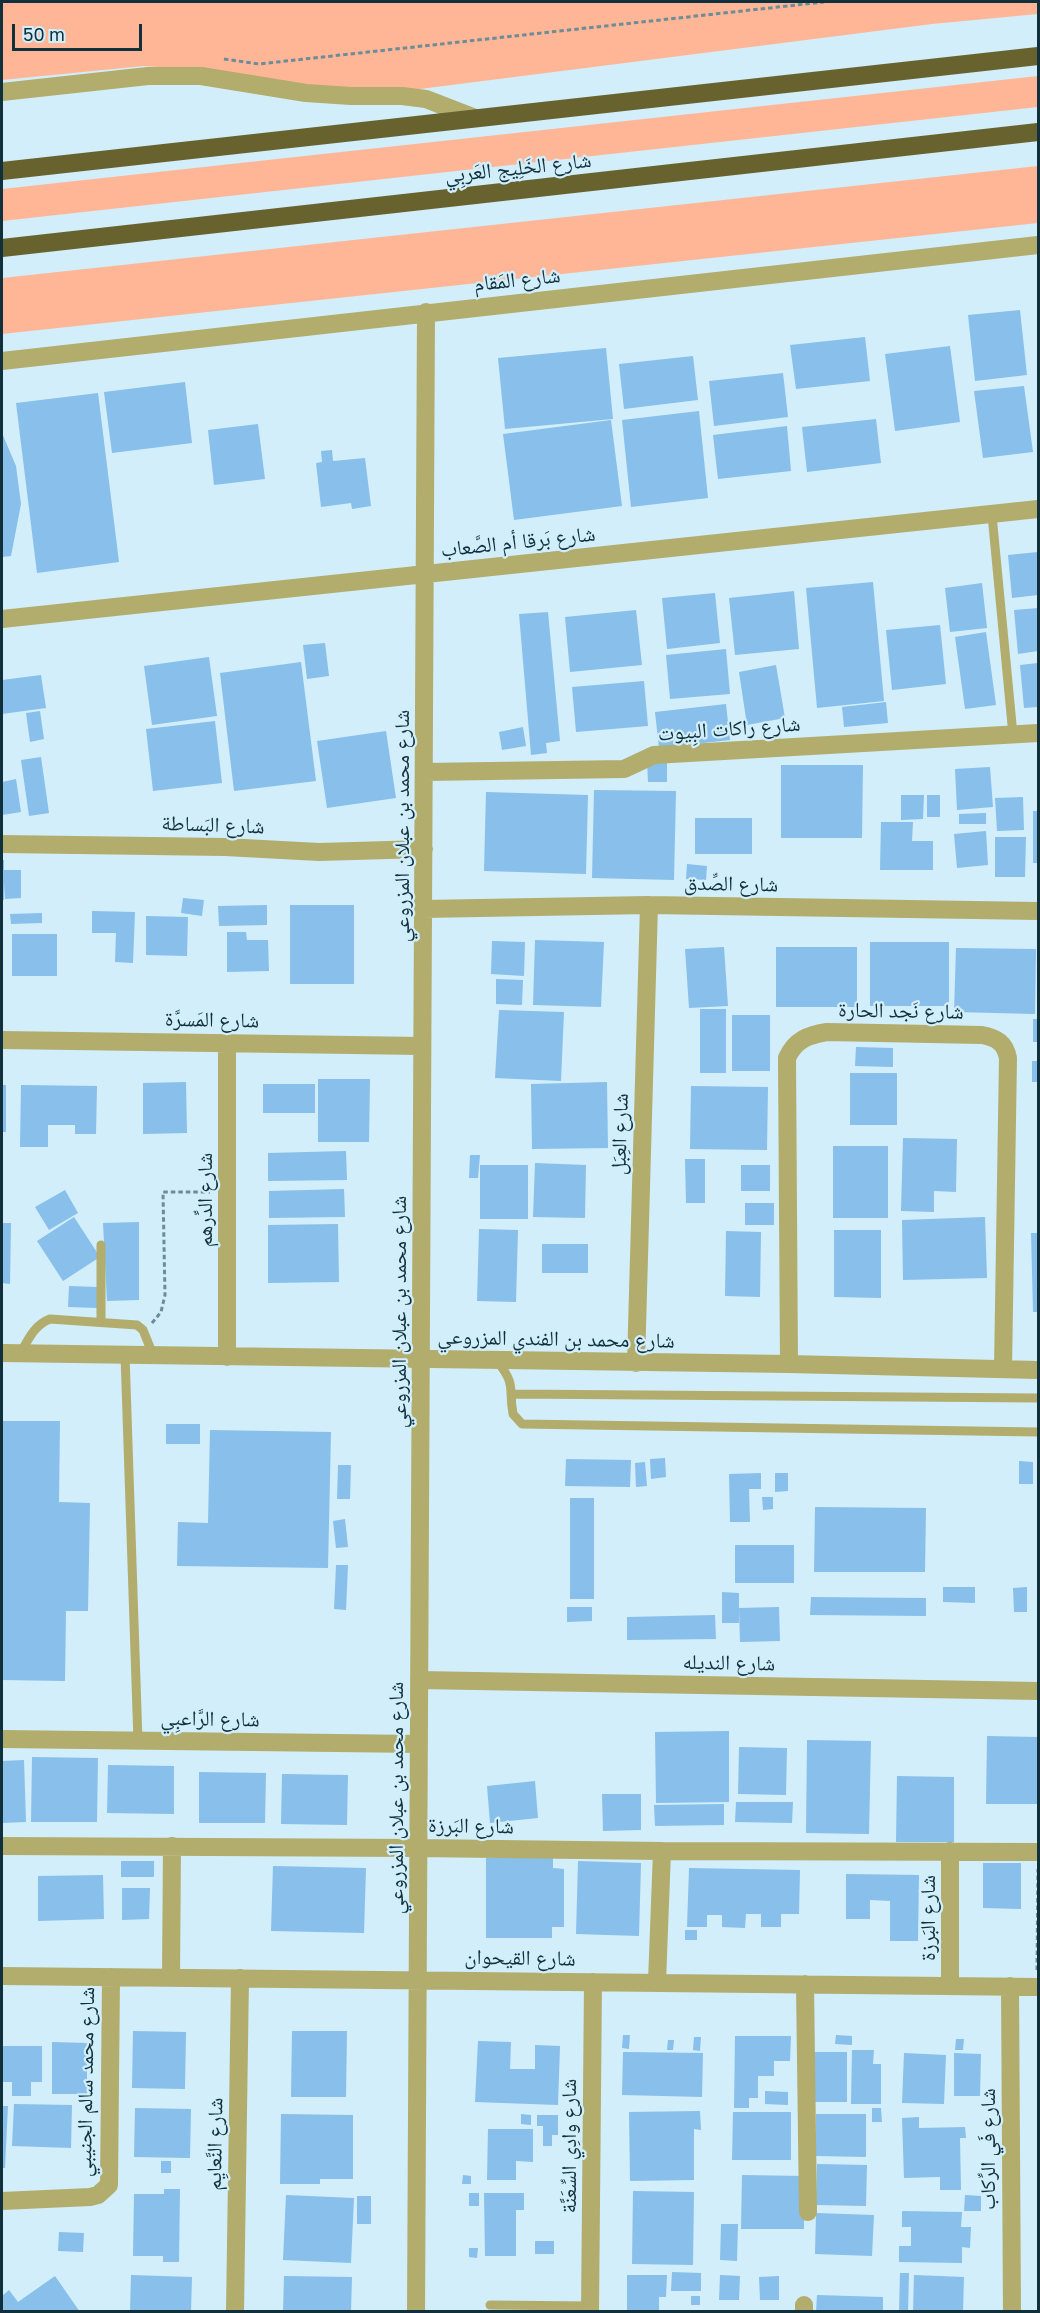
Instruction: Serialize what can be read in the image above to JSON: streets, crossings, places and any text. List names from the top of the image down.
{
  "streets": {
    "highway": ["شارع الخَلِيج العَربِي"],
    "street": [
      "شارع المَقام",
      "شارع بَرقا أم الصَّعاب",
      "شارع راكات البِيوت",
      "شارع البَساطة",
      "شارع محمد بن عبلان المزروعي",
      "شارع الصِّدق",
      "شارع نَجد الحارة",
      "شارع المَسرَّة",
      "شارع العِبَل",
      "شارع الدِّرهم",
      "شارع محمد بن الفندي المزروعي",
      "شارع النديله",
      "شارع الرَّاعبِي",
      "شارع البَرزة",
      "شارع القيحوان",
      "شارع محمد سالم الجنيبي",
      "شارع النَّعايِم",
      "شارع وادِي السِّعَنَّة",
      "شارع فَي الرِّكاب"
    ]
  },
  "crossings": [
    ["شارع المَقام", "شارع محمد بن عبلان المزروعي"],
    ["شارع بَرقا أم الصَّعاب", "شارع محمد بن عبلان المزروعي"],
    ["شارع راكات البِيوت", "شارع محمد بن عبلان المزروعي"],
    ["شارع البَساطة", "شارع محمد بن عبلان المزروعي"],
    ["شارع محمد بن عبلان المزروعي", "شارع الصِّدق"],
    ["شارع محمد بن عبلان المزروعي", "شارع المَسرَّة"],
    ["شارع محمد بن عبلان المزروعي", "شارع محمد بن الفندي المزروعي"],
    ["شارع محمد بن عبلان المزروعي", "شارع النديله"],
    ["شارع محمد بن عبلان المزروعي", "شارع الرَّاعبِي"],
    ["شارع محمد بن عبلان المزروعي", "شارع البَرزة"],
    ["شارع محمد بن عبلان المزروعي", "شارع القيحوان"],
    ["شارع الصِّدق", "شارع العِبَل"],
    ["شارع نَجد الحارة", "شارع محمد بن الفندي المزروعي"],
    ["شارع المَسرَّة", "شارع الدِّرهم"],
    ["شارع العِبَل", "شارع محمد بن الفندي المزروعي"],
    ["شارع الدِّرهم", "شارع محمد بن الفندي المزروعي"],
    ["شارع البَرزة", "شارع القيحوان"],
    ["شارع القيحوان", "شارع محمد سالم الجنيبي"],
    ["شارع القيحوان", "شارع النَّعايِم"],
    ["شارع القيحوان", "شارع وادِي السِّعَنَّة"],
    ["شارع القيحوان", "شارع فَي الرِّكاب"]
  ],
  "scale_bar": "50 m"
}
